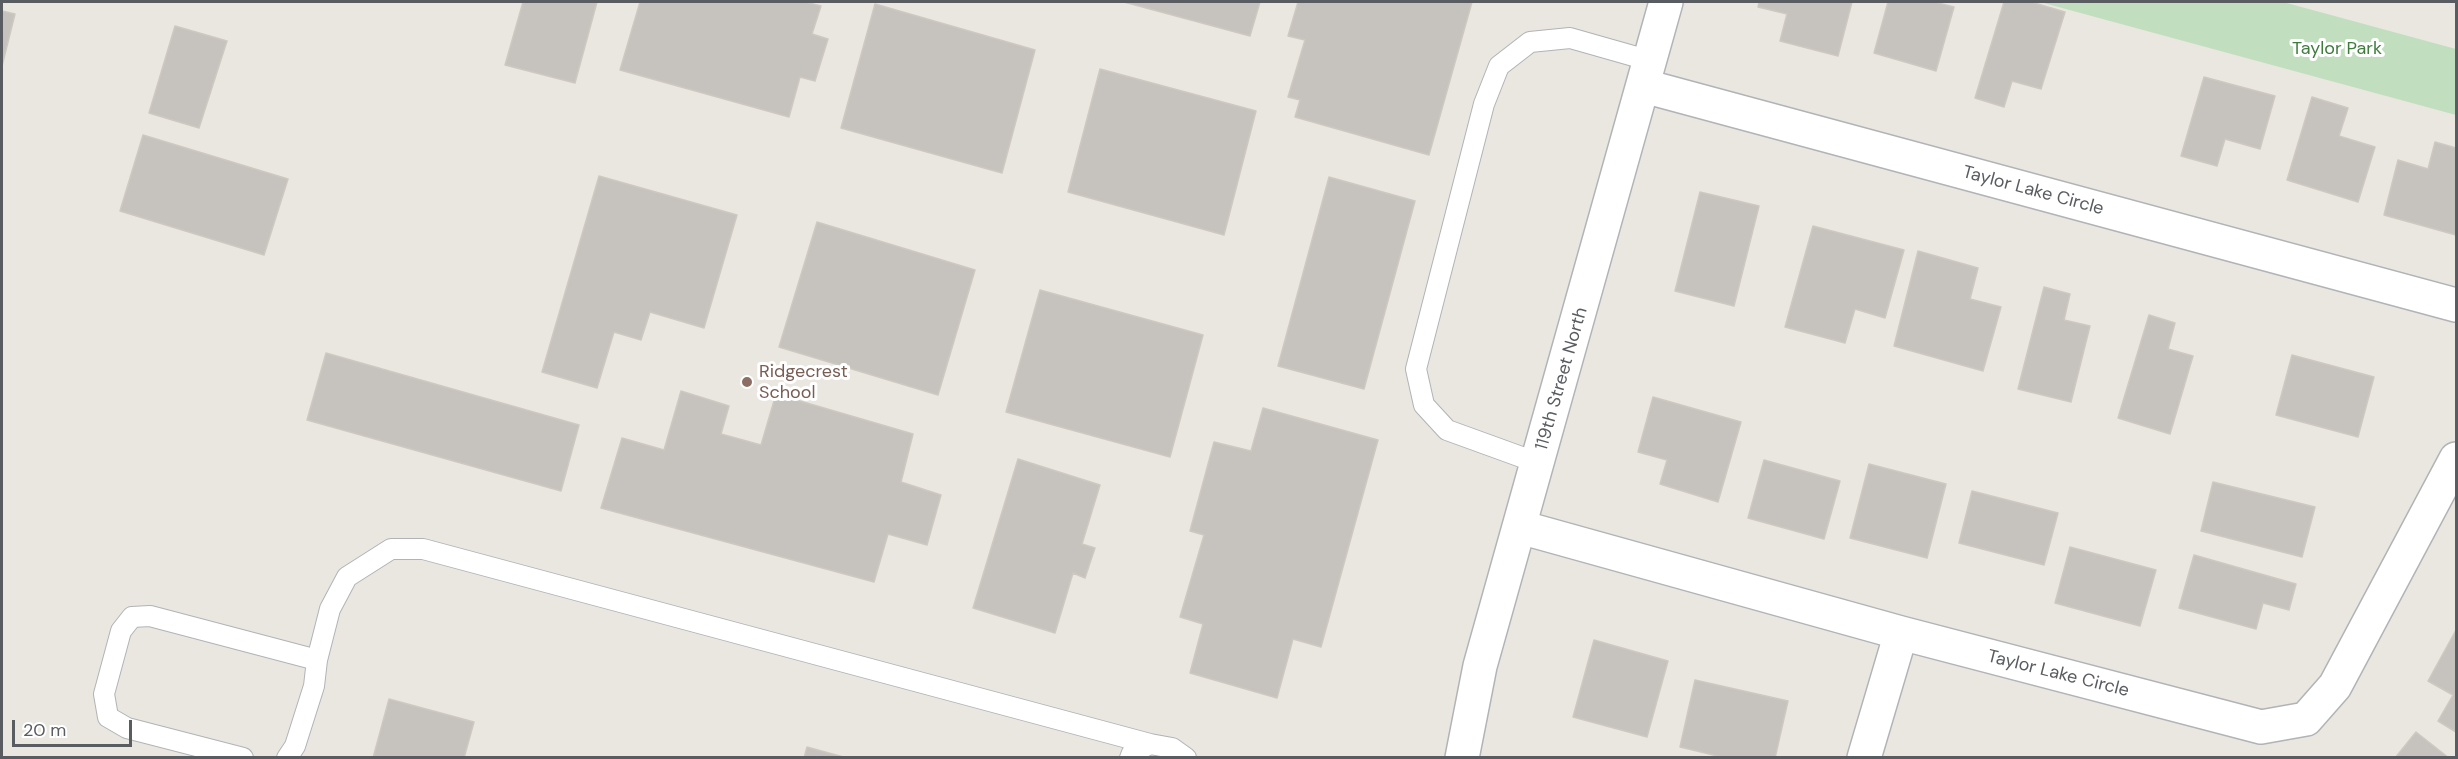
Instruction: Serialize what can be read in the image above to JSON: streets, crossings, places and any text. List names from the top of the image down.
{
  "streets": {
    "street": ["Taylor Lake Circle", "119th Street North"]
  },
  "crossings": [
    ["Taylor Lake Circle", "119th Street North"]
  ],
  "parks": ["Taylor Park"],
  "places": ["Ridgecrest School"],
  "scale_bar": "20 m"
}
